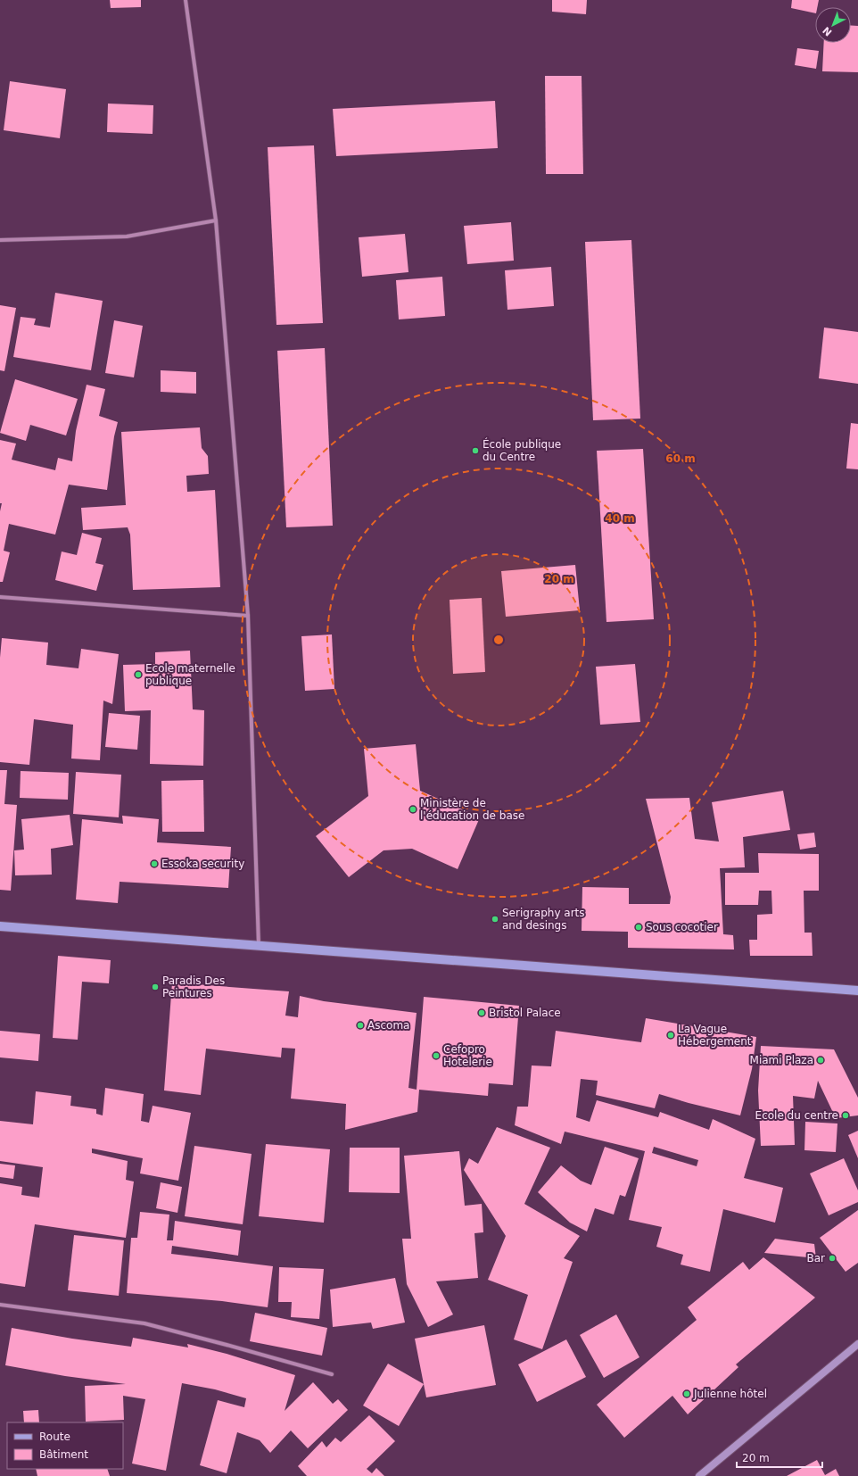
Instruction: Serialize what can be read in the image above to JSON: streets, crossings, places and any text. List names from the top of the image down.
{
  "places": [
    "École publique du Centre",
    "Ecole maternelle publique",
    "Ministère de l'éducation de base",
    "Essoka security",
    "Serigraphy arts and desings",
    "Sous cocotier",
    "Paradis Des Peintures",
    "Bristol Palace",
    "Ascoma",
    "La Vague Hébergement",
    "Cefopro Hotelerie",
    "Miami Plaza",
    "Ecole du centre",
    "Bar",
    "Julienne hôtel"
  ],
  "legend": ["Route", "Bâtiment"],
  "scale_bar": "20 m",
  "north": "bottom left",
  "rings": ["60 m", "40 m", "20 m"]
}
